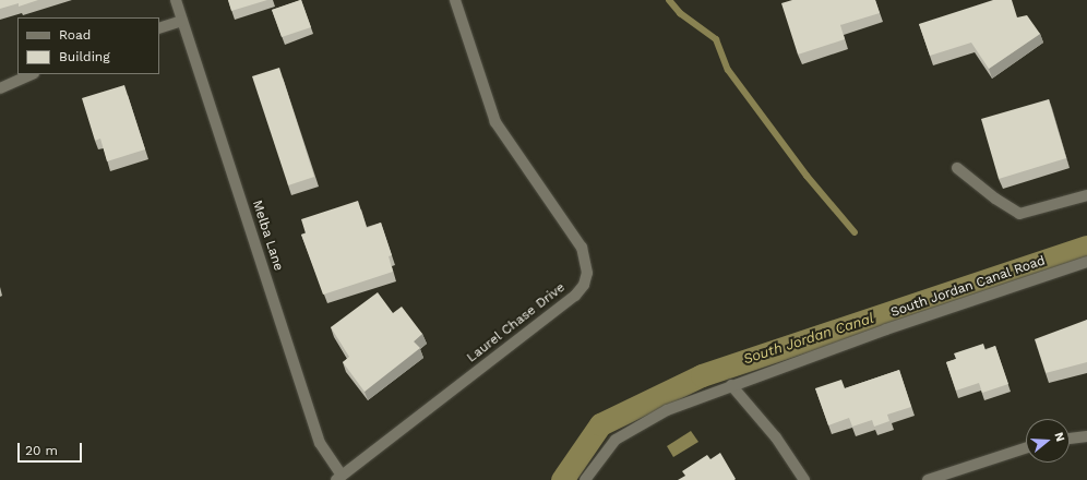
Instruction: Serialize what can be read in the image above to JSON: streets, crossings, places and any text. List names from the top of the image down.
{
  "streets": {
    "street": ["Melba Lane", "South Jordan Canal Road", "Laurel Chase Drive"]
  },
  "crossings": [
    ["Melba Lane", "Laurel Chase Drive"]
  ],
  "water": ["South Jordan Canal"],
  "legend": ["Road", "Building"],
  "scale_bar": "20 m",
  "north": "right"
}
